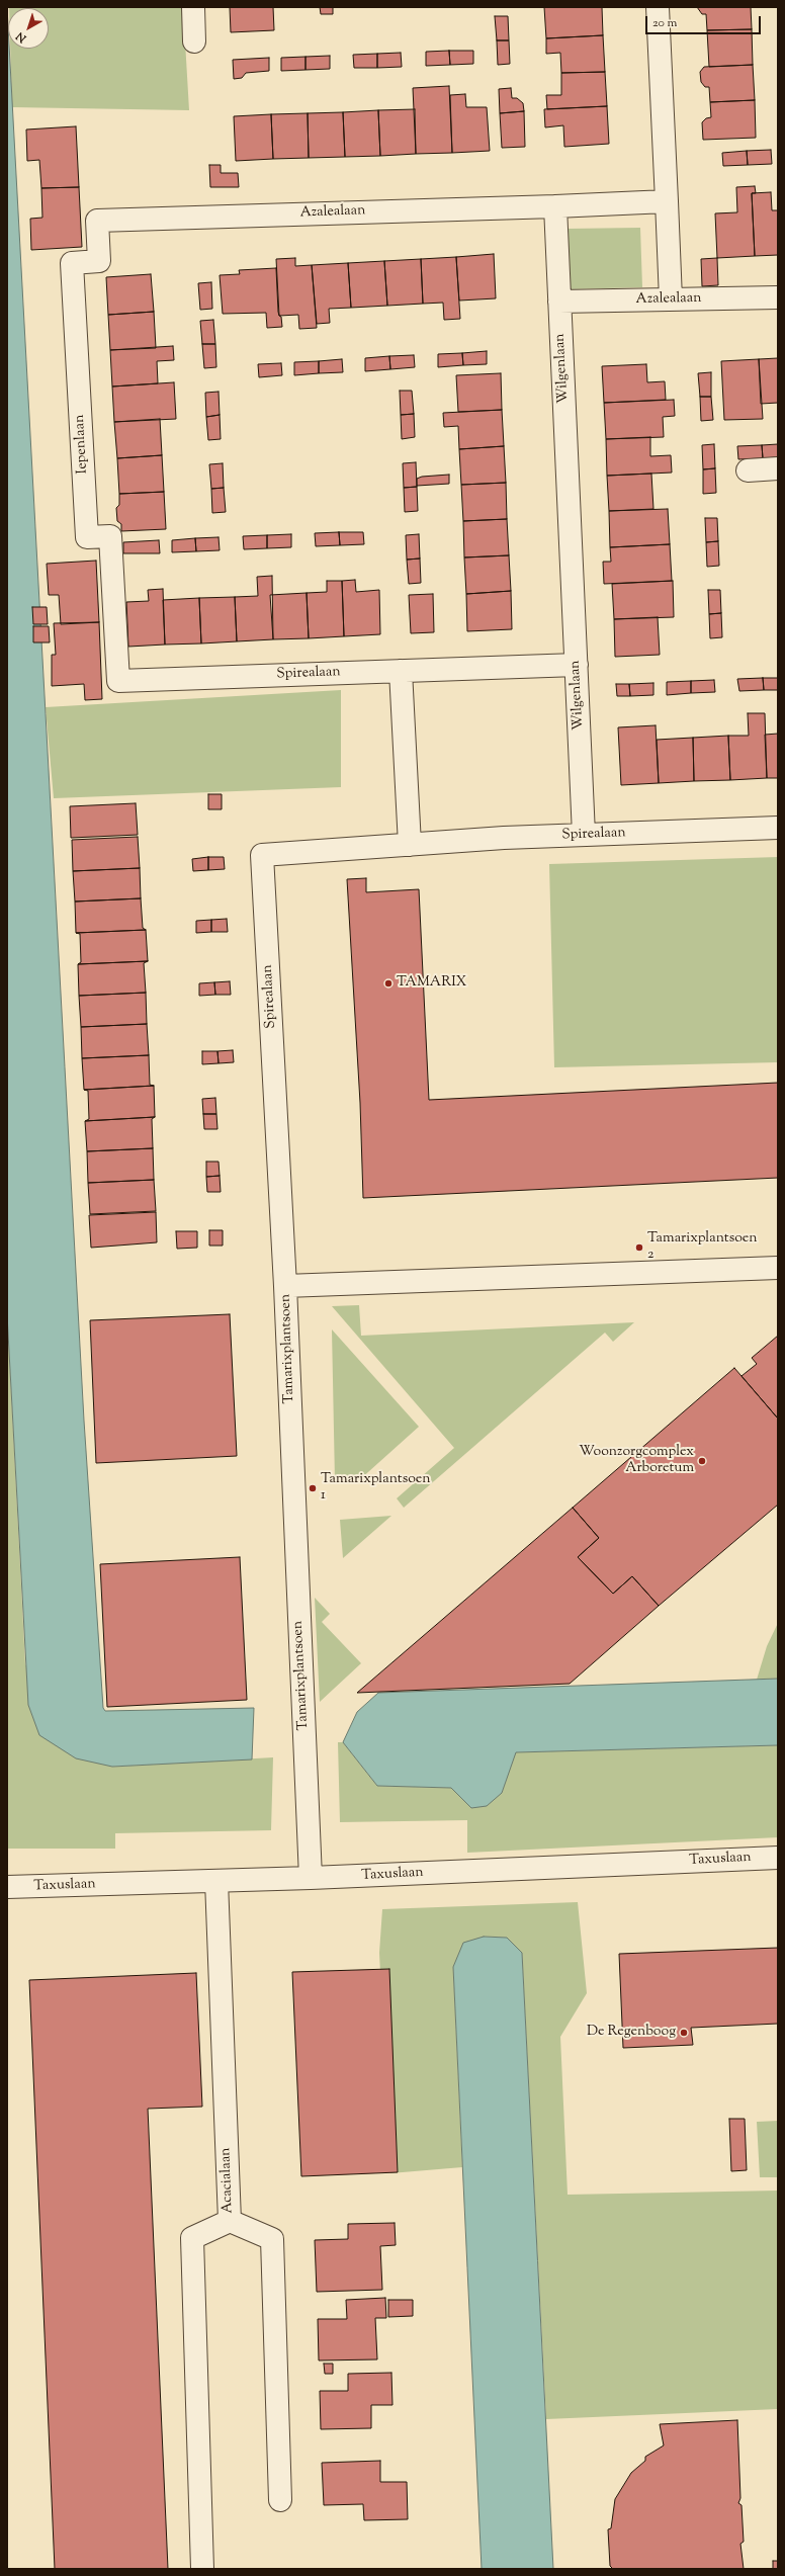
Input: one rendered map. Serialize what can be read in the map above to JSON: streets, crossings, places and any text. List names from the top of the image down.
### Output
{
  "streets": {
    "street": [
      "Azalealaan",
      "Wilgenlaan",
      "Iepenlaan",
      "Spirealaan",
      "Tamarixplantsoen",
      "Taxuslaan",
      "Acacialaan"
    ]
  },
  "crossings": [
    ["Azalealaan", "Wilgenlaan"],
    ["Azalealaan", "Iepenlaan"],
    ["Wilgenlaan", "Spirealaan"],
    ["Iepenlaan", "Spirealaan"],
    ["Spirealaan", "Tamarixplantsoen"],
    ["Tamarixplantsoen", "Taxuslaan"],
    ["Taxuslaan", "Acacialaan"]
  ],
  "places": [
    "TAMARIX",
    "Tamarixplantsoen 2",
    "Woonzorgcomplex Arboretum",
    "Tamarixplantsoen 1",
    "De Regenboog"
  ],
  "scale_bar": "20 m",
  "north": "bottom left"
}
